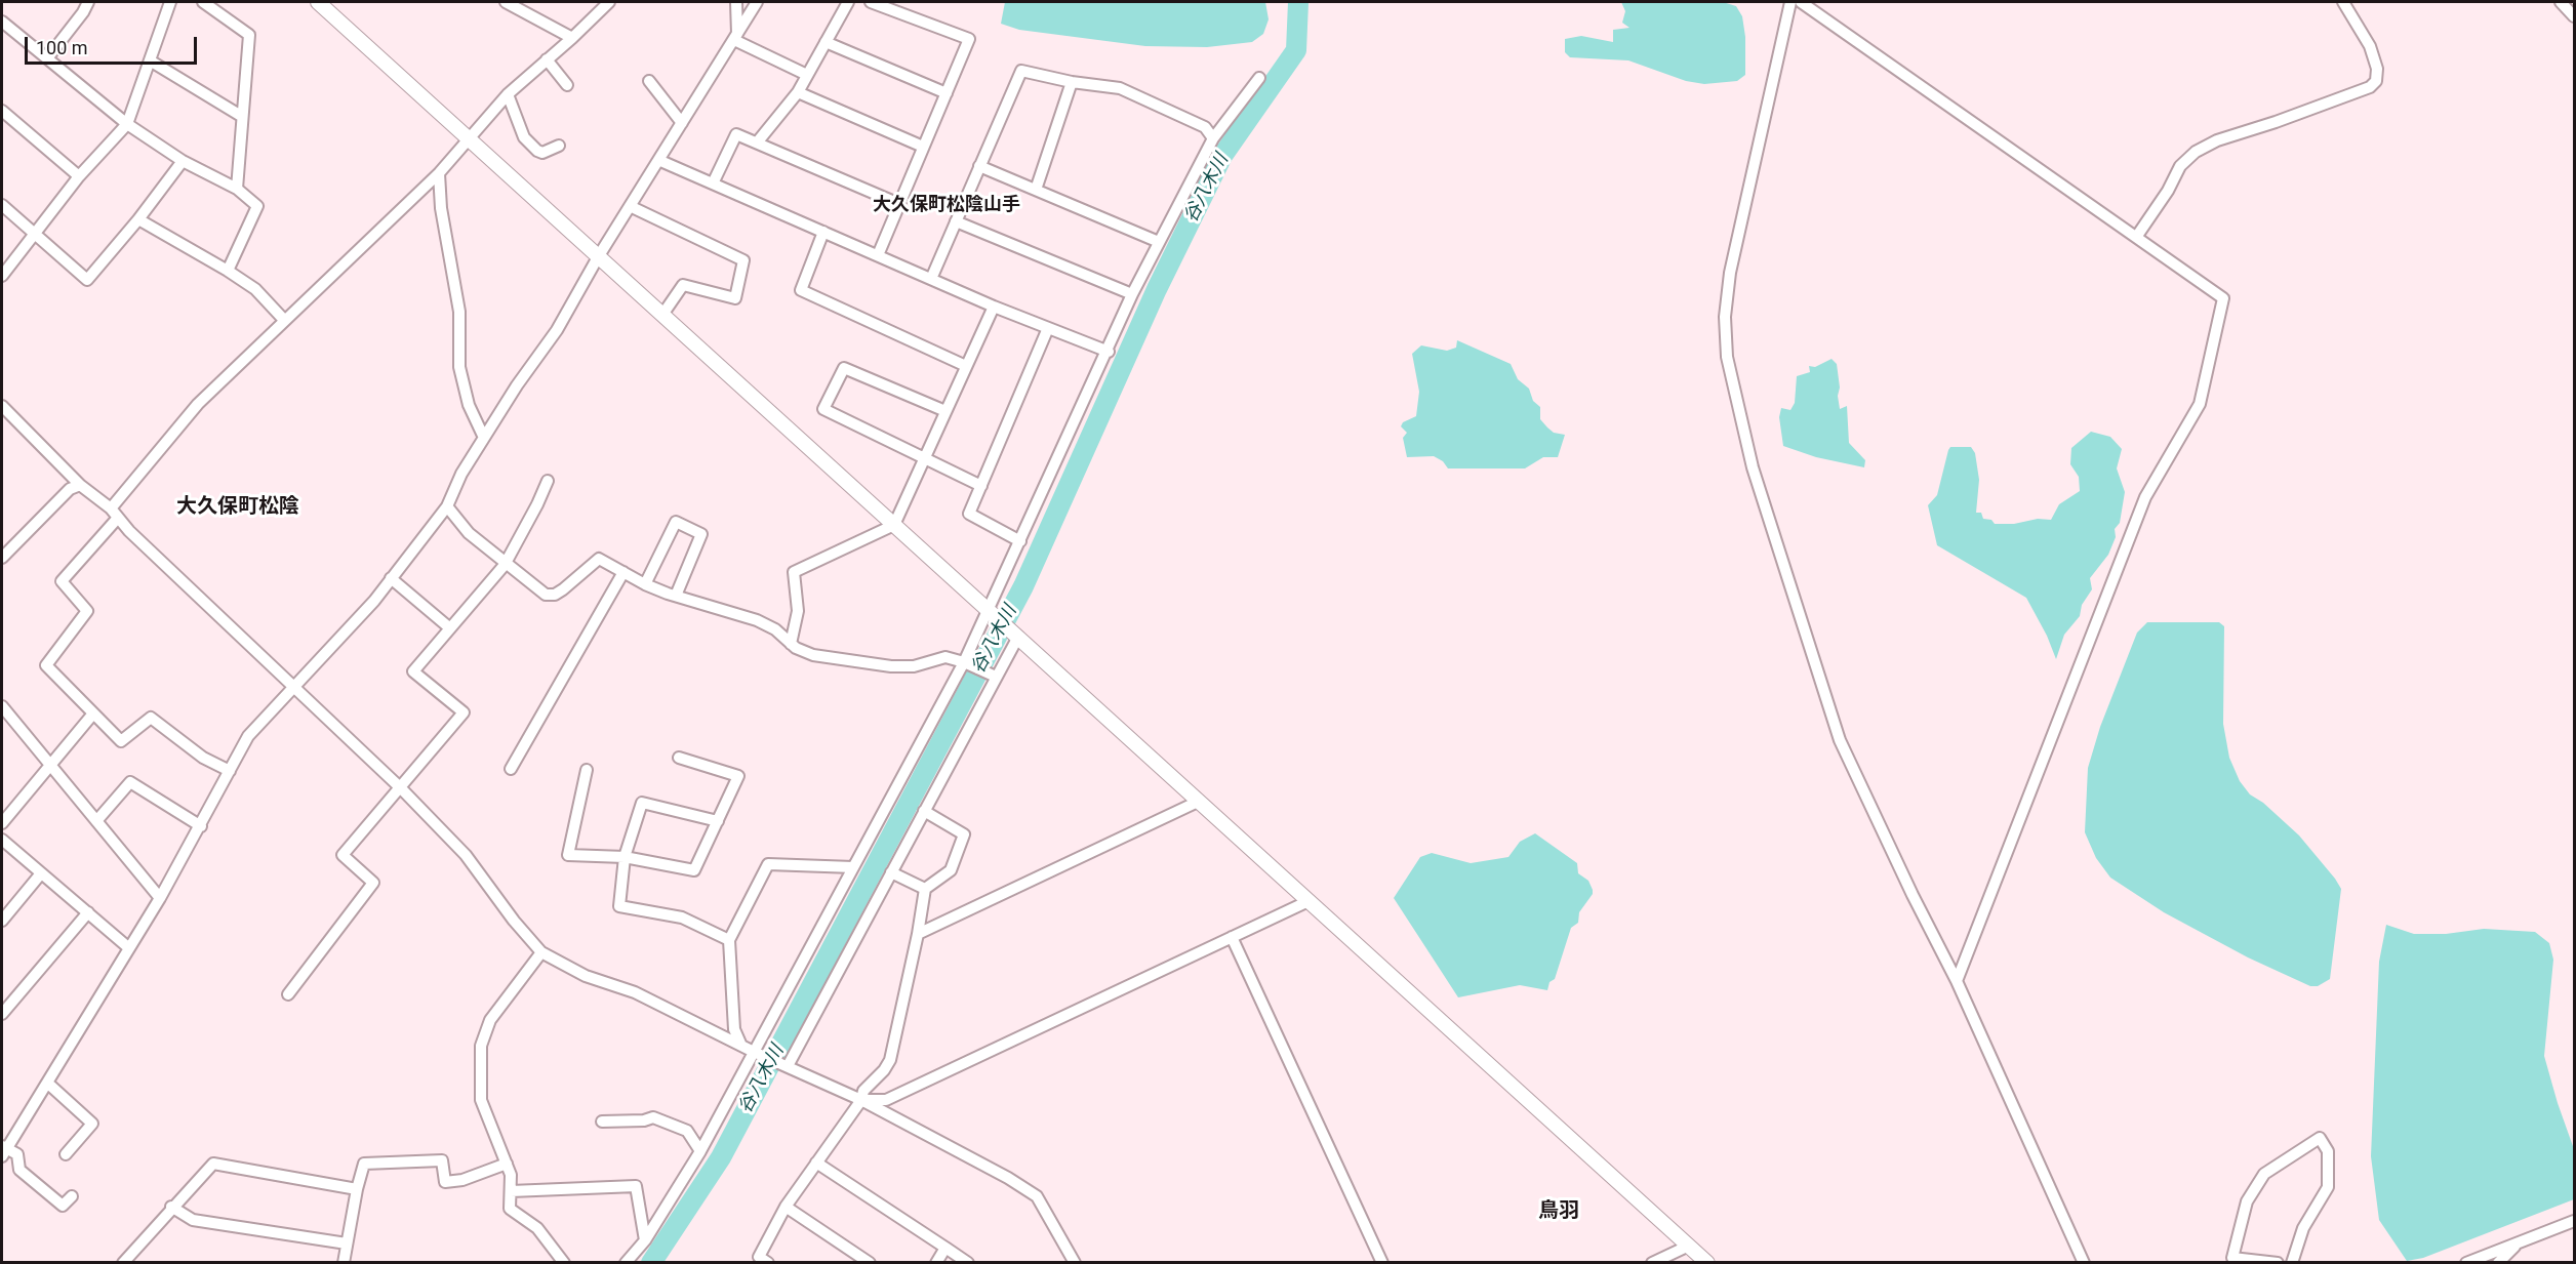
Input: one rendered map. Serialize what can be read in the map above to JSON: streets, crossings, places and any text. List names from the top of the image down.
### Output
{
  "districts": ["大久保町松陰山手", "大久保町松陰", "鳥羽"],
  "water": ["谷八木川"],
  "scale_bar": "100 m"
}
